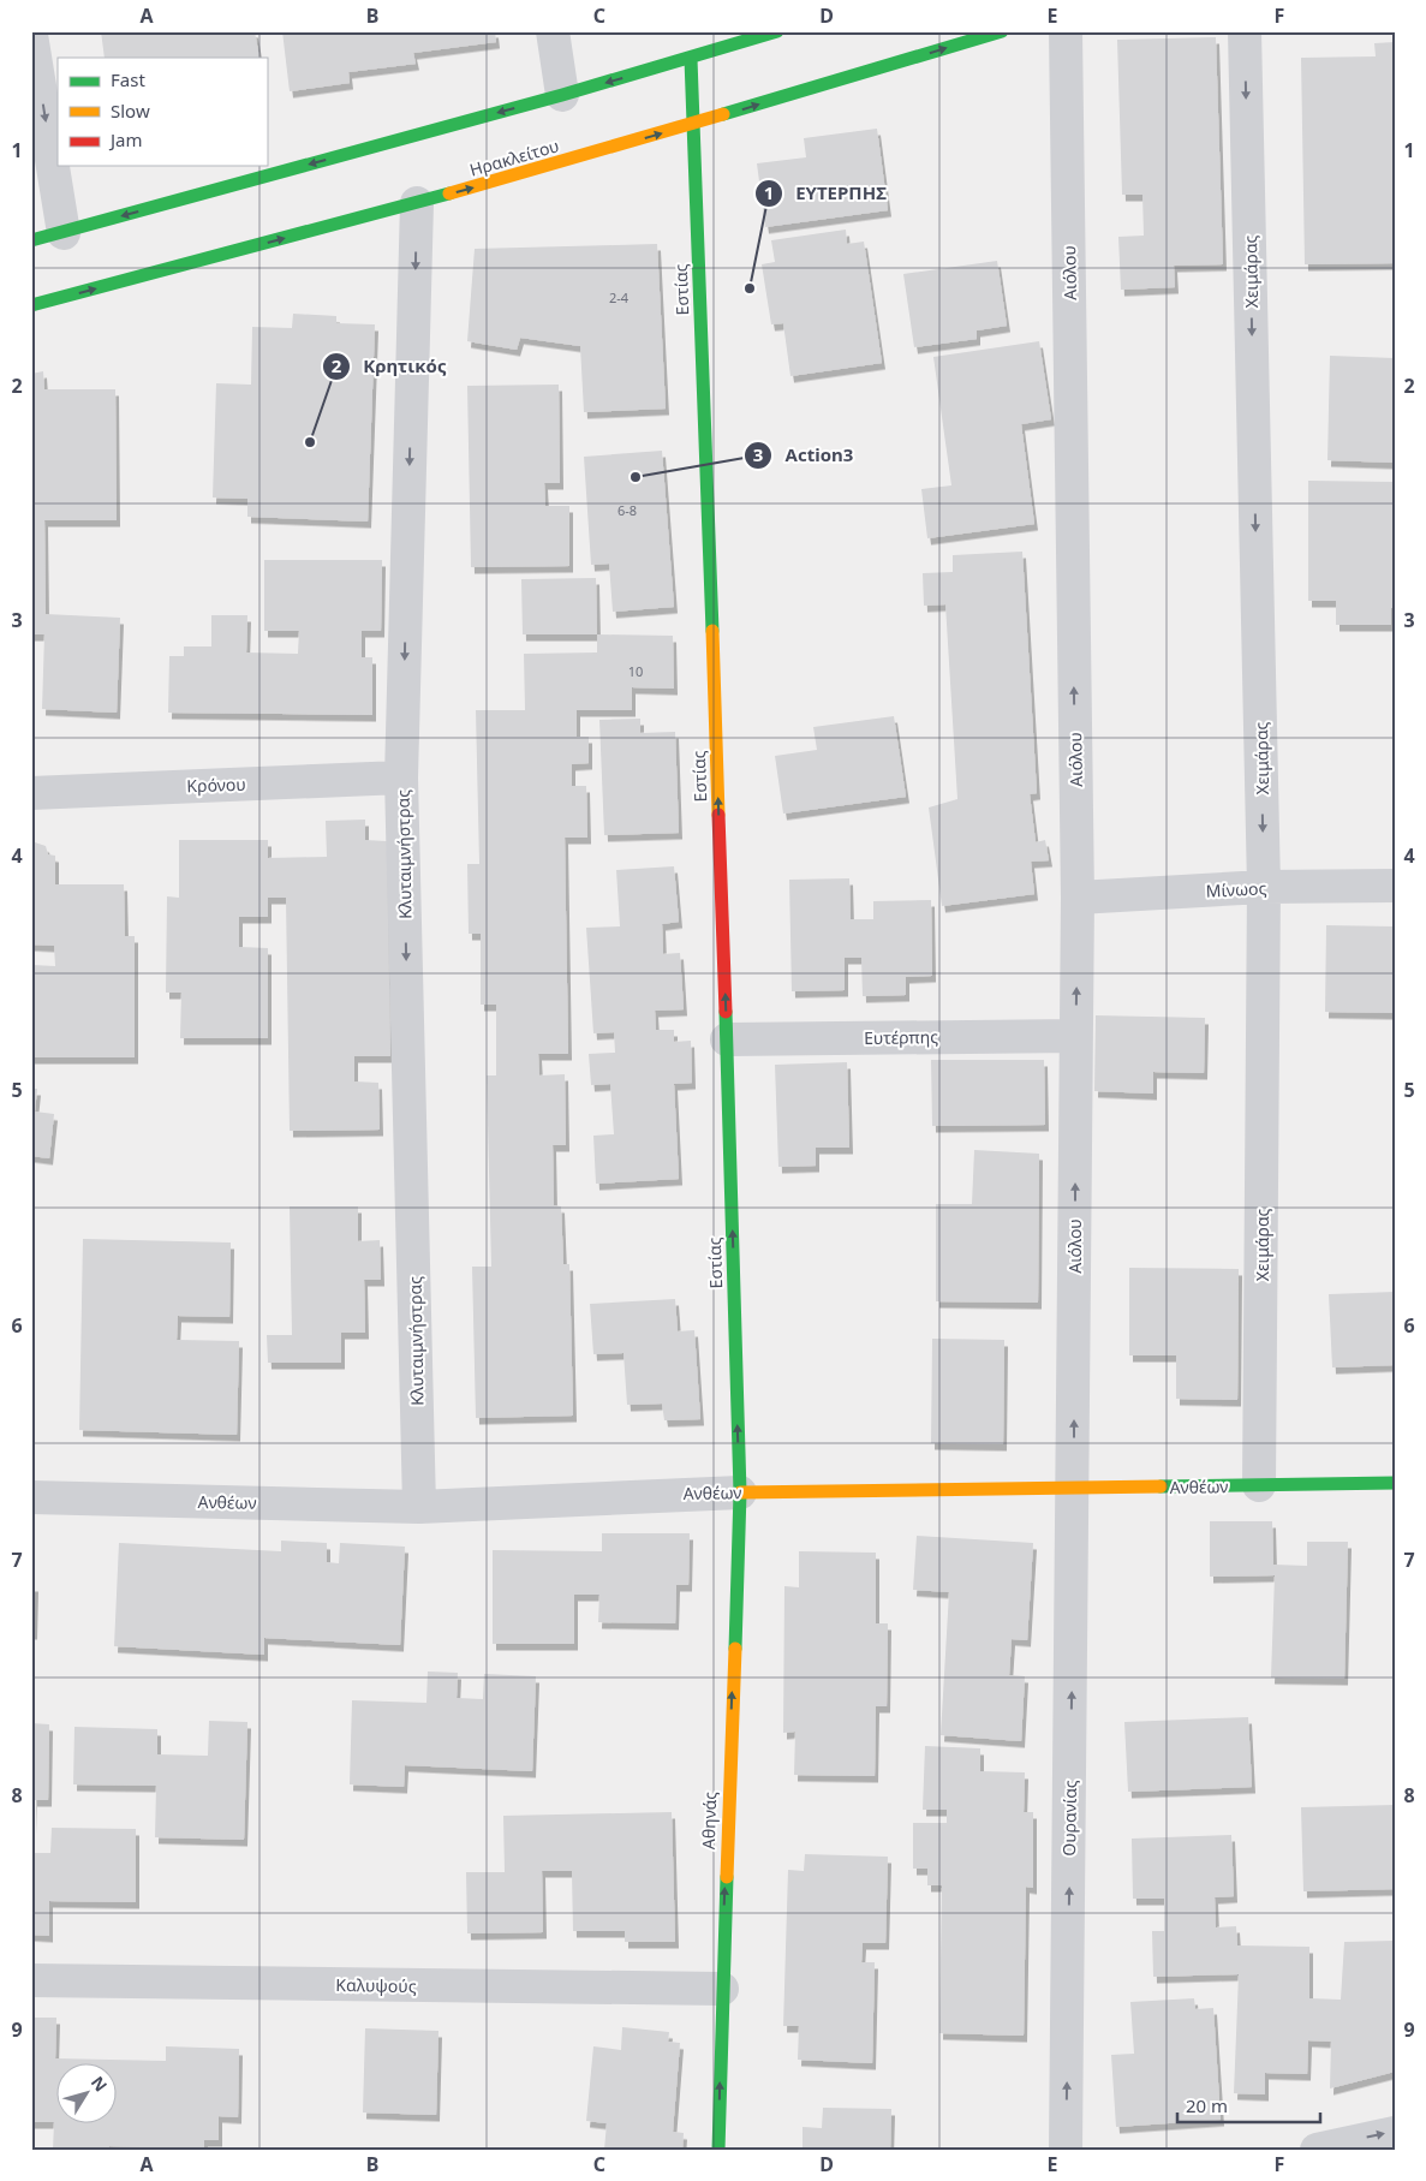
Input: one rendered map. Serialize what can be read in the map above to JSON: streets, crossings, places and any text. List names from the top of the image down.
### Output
{
  "streets": {
    "street": [
      "Ηρακλείτου",
      "Χειμάρας",
      "Αιόλου",
      "Εστίας",
      "Κρόνου",
      "Κλυταιμνήστρας",
      "Μίνωος",
      "Ευτέρπης",
      "Ανθέων",
      "Ουρανίας",
      "Αθηνάς",
      "Καλυψούς"
    ]
  },
  "crossings": [
    ["Ηρακλείτου", "Εστίας"],
    ["Ηρακλείτου", "Κλυταιμνήστρας"],
    ["Χειμάρας", "Μίνωος"],
    ["Χειμάρας", "Ανθέων"],
    ["Αιόλου", "Μίνωος"],
    ["Αιόλου", "Ευτέρπης"],
    ["Αιόλου", "Ανθέων"],
    ["Αιόλου", "Ουρανίας"],
    ["Εστίας", "Ευτέρπης"],
    ["Εστίας", "Ανθέων"],
    ["Εστίας", "Αθηνάς"],
    ["Κρόνου", "Κλυταιμνήστρας"],
    ["Κλυταιμνήστρας", "Ανθέων"],
    ["Ανθέων", "Ουρανίας"],
    ["Ανθέων", "Αθηνάς"],
    ["Αθηνάς", "Καλυψούς"]
  ],
  "one_way": [
    "Χειμάρας",
    "Αιόλου",
    "Εστίας",
    "Κλυταιμνήστρας",
    "Ουρανίας",
    "Αθηνάς"
  ],
  "places": ["ΕΥΤΕΡΠΗΣ", "Κρητικός", "Action3"],
  "house_numbers": ["2-4", "6-8", "10"],
  "legend": ["Fast", "Slow", "Jam"],
  "scale_bar": "20 m",
  "north": "top right",
  "grid": {
    "columns": [
      "A",
      "B",
      "C",
      "D",
      "E",
      "F"
    ],
    "rows": [
      "1",
      "2",
      "3",
      "4",
      "5",
      "6",
      "7",
      "8",
      "9"
    ]
  }
}
